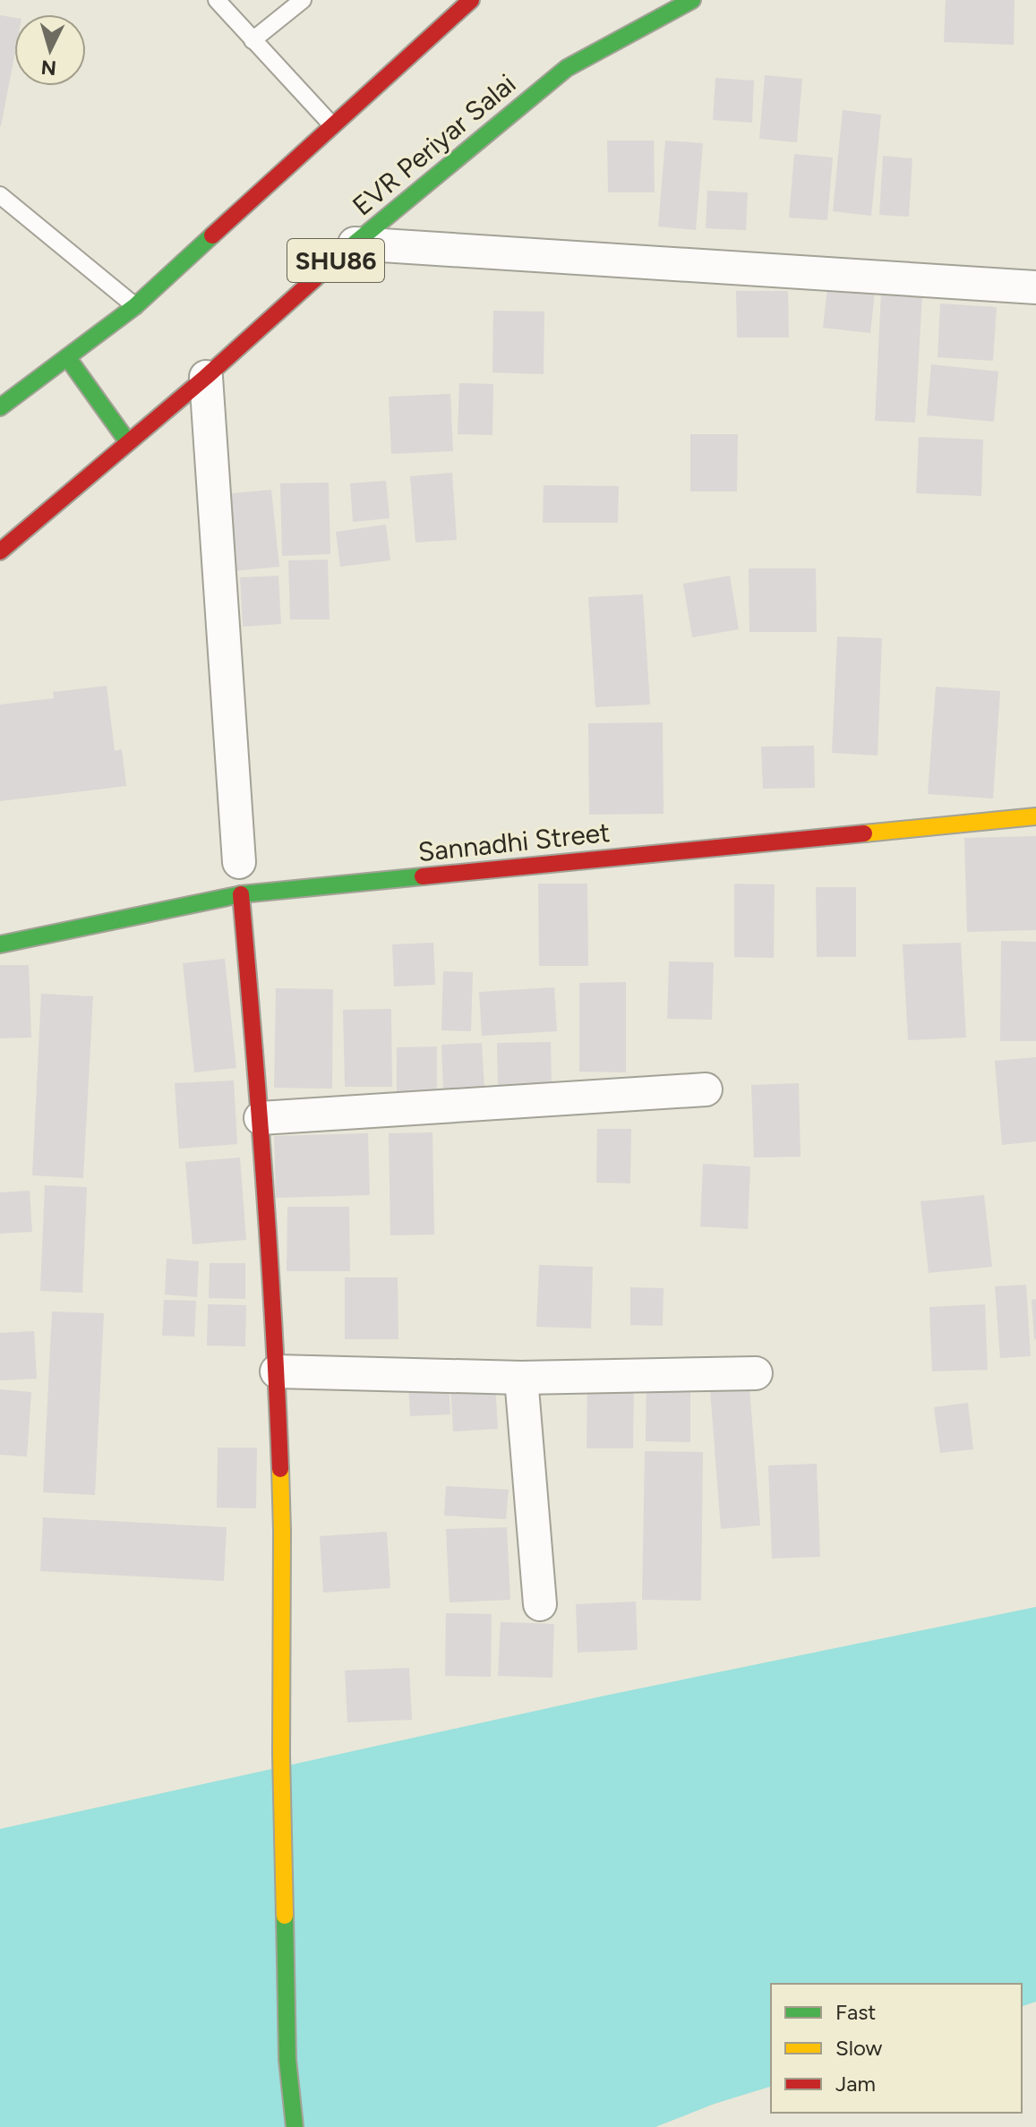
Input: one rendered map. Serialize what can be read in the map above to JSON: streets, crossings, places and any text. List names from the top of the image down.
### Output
{
  "streets": {
    "street": ["EVR Periyar Salai", "SHU86", "Sannadhi Street"]
  },
  "legend": ["Fast", "Slow", "Jam"],
  "north": "bottom"
}
